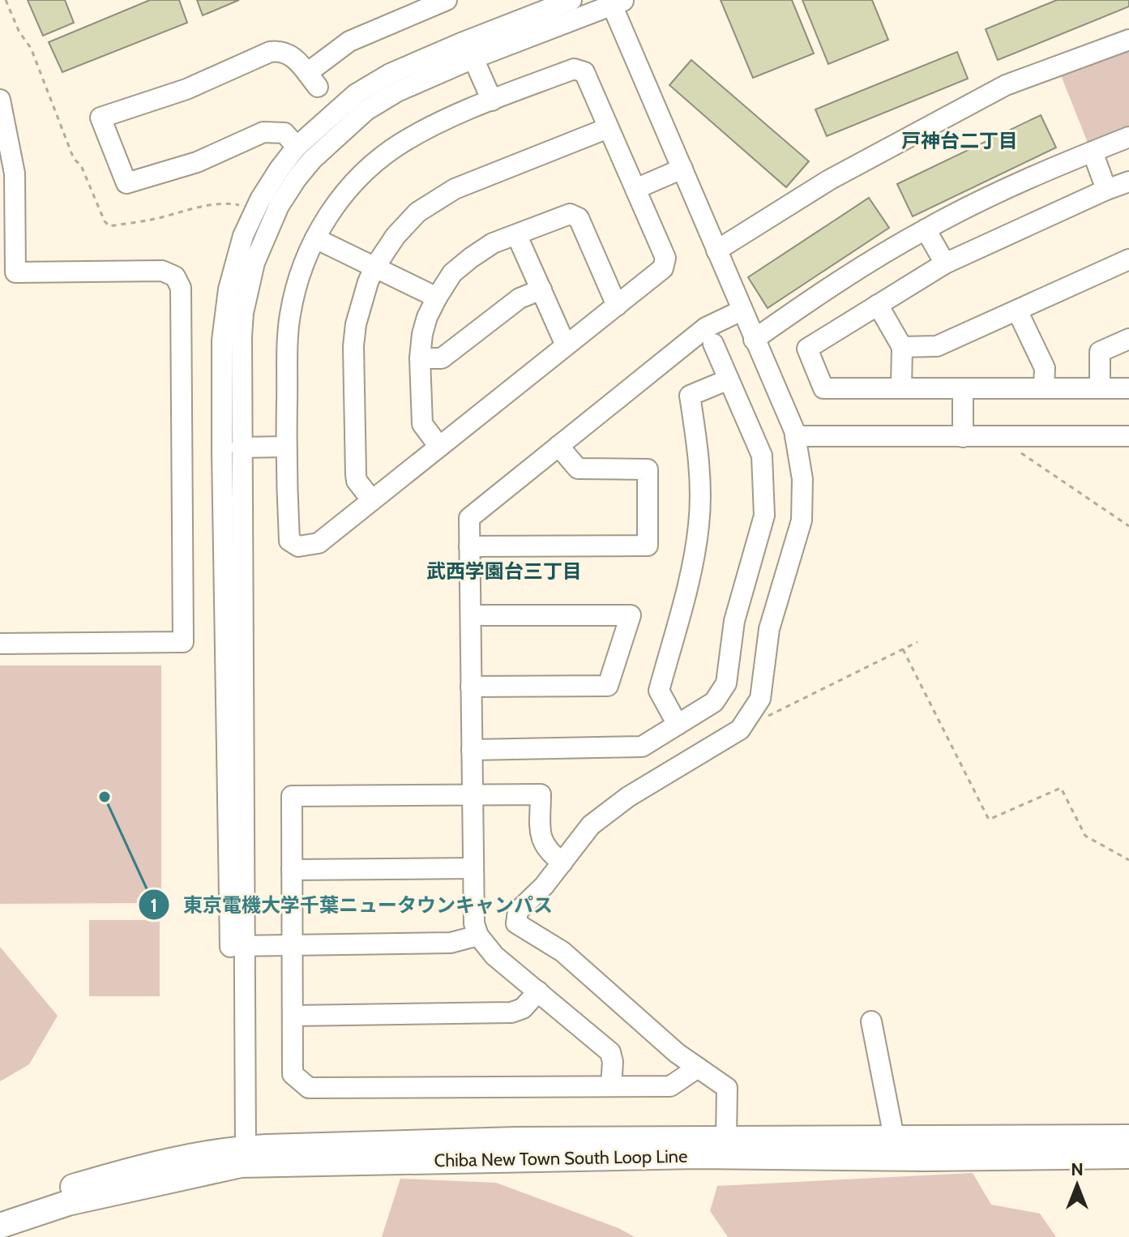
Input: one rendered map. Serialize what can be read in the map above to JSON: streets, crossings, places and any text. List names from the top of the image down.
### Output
{
  "streets": {
    "main road": ["Chiba New Town South Loop Line"]
  },
  "districts": ["戸神台二丁目", "武西学園台三丁目"],
  "places": ["東京電機大学千葉ニュータウンキャンパス"],
  "north": "top"
}
